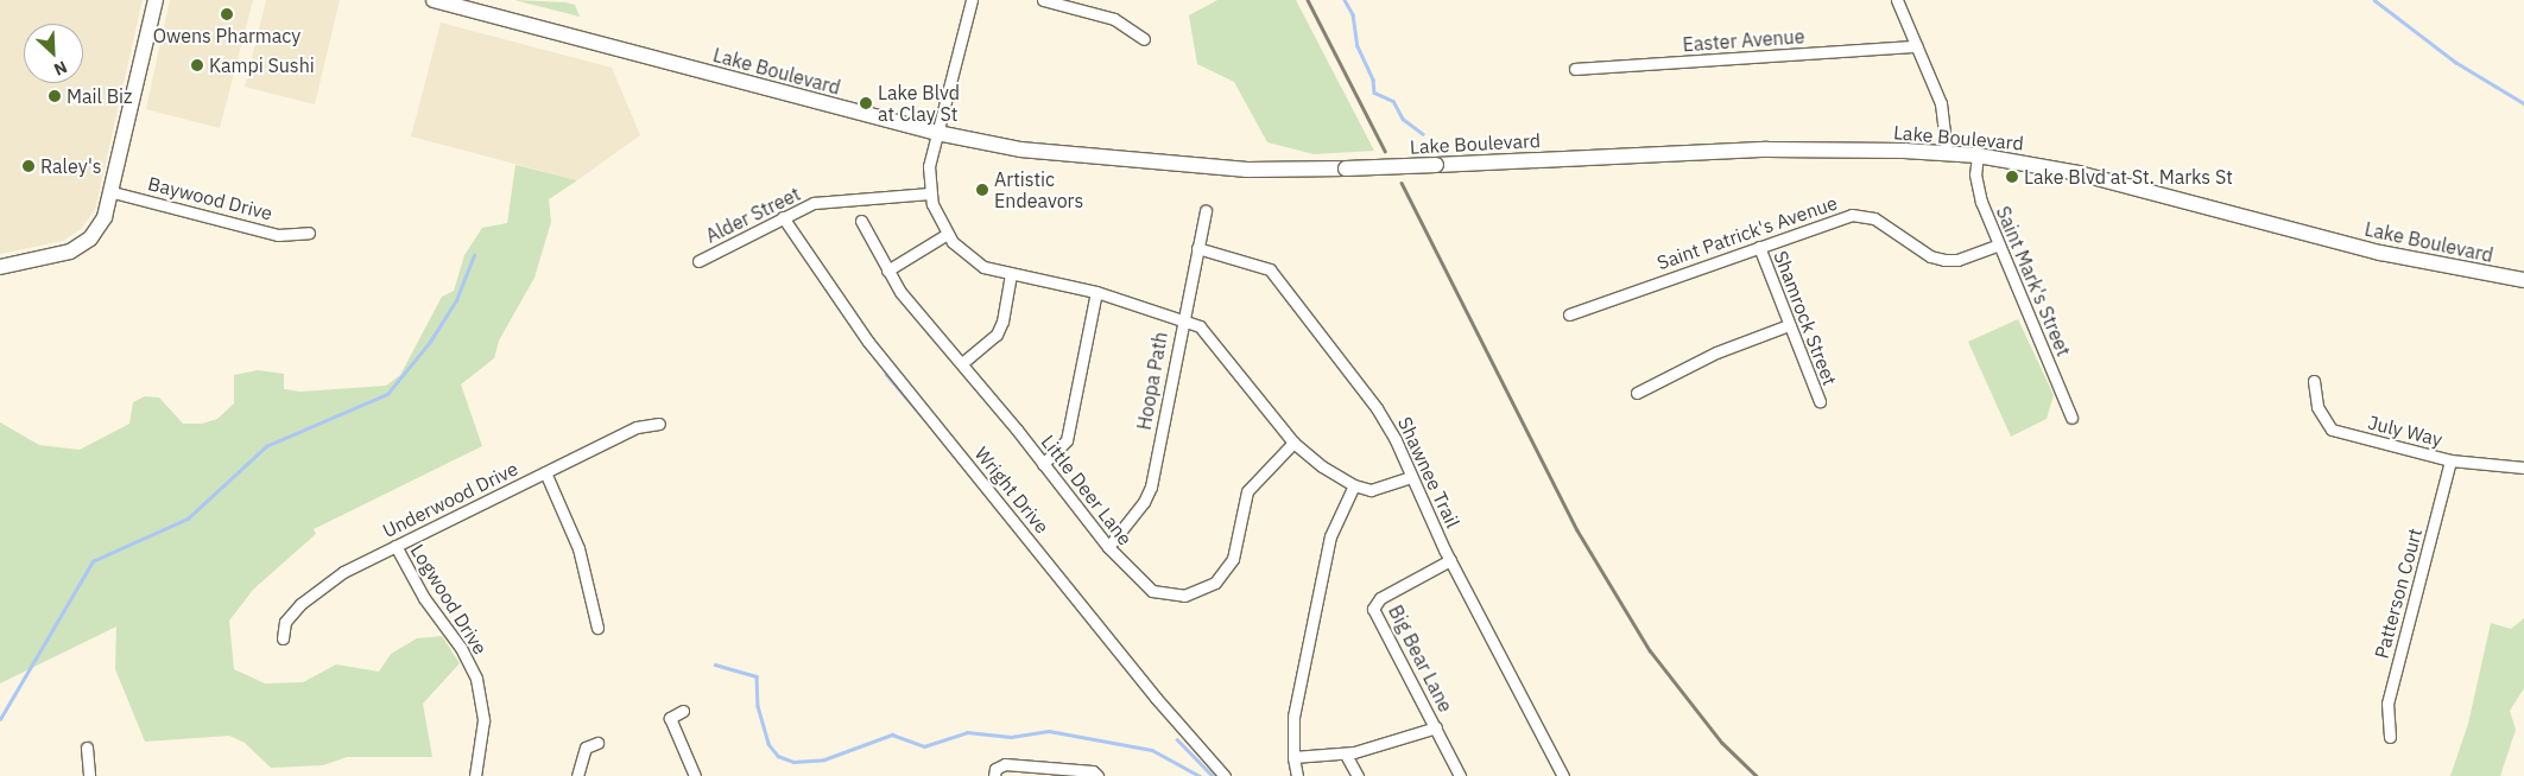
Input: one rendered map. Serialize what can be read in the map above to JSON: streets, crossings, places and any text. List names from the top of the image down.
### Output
{
  "streets": {
    "main road": ["Lake Boulevard"],
    "street": [
      "Easter Avenue",
      "Baywood Drive",
      "Alder Street",
      "Saint Patrick's Avenue",
      "Saint Mark's Street",
      "Shamrock Street",
      "Hoopa Path",
      "July Way",
      "Shawnee Trail",
      "Wright Drive",
      "Little Deer Lane",
      "Underwood Drive",
      "Patterson Court",
      "Logwood Drive",
      "Big Bear Lane"
    ]
  },
  "crossings": [
    ["Lake Boulevard", "Saint Mark's Street"],
    ["Alder Street", "Wright Drive"],
    ["Saint Patrick's Avenue", "Saint Mark's Street"],
    ["Saint Patrick's Avenue", "Shamrock Street"],
    ["Hoopa Path", "Shawnee Trail"],
    ["Hoopa Path", "Little Deer Lane"],
    ["July Way", "Patterson Court"],
    ["Shawnee Trail", "Big Bear Lane"],
    ["Underwood Drive", "Logwood Drive"]
  ],
  "places": [
    "Owens Pharmacy",
    "Kampi Sushi",
    "Mail Biz",
    "Lake Blvd at Clay St",
    "Raley's",
    "Lake Blvd at St. Marks St",
    "Artistic Endeavors"
  ],
  "north": "bottom right"
}
